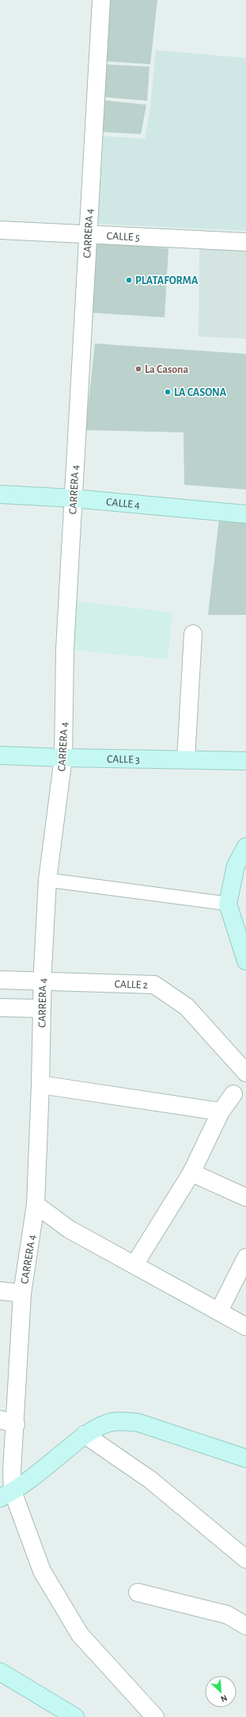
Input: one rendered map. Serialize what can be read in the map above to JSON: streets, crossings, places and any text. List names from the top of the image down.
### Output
{
  "streets": {
    "main road": ["CALLE 4", "CALLE 3"],
    "street": ["CARRERA 4", "CALLE 5", "CALLE 2"]
  },
  "crossings": [
    ["CARRERA 4", "CALLE 5"],
    ["CARRERA 4", "CALLE 4"],
    ["CARRERA 4", "CALLE 3"],
    ["CARRERA 4", "CALLE 2"]
  ],
  "places": ["PLATAFORMA", "La Casona", "LA CASONA"],
  "north": "bottom right"
}
